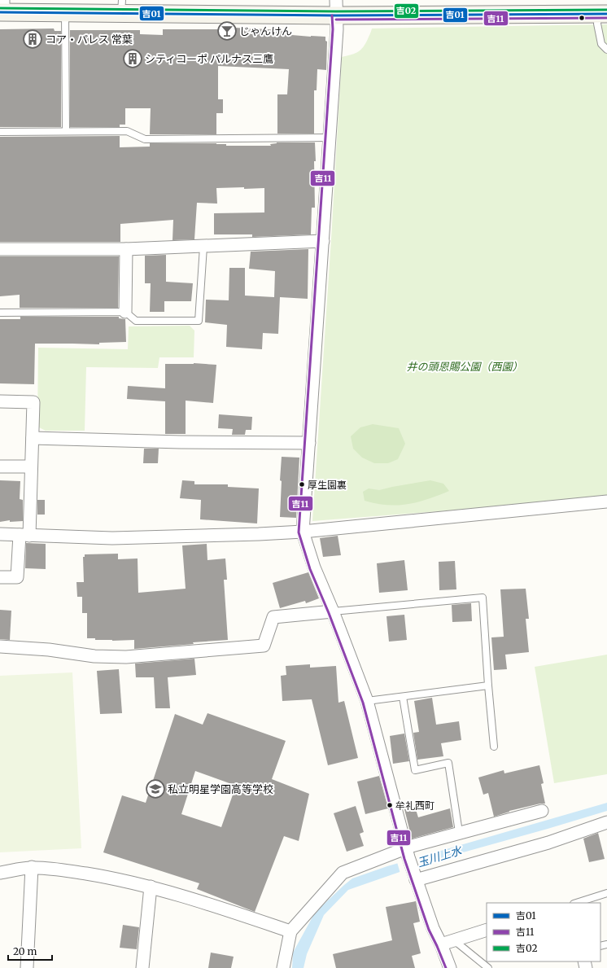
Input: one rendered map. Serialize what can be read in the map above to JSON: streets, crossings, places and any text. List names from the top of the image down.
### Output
{
  "water": ["玉川上水"],
  "parks": ["井の頭恩賜公園（西園）"],
  "places": {
    "bar": ["じゃんけん"],
    "building": ["コア・パレス 常葉", "シティコーポ パルナス三鷹"],
    "other": ["厚生園裏", "牟礼西町"],
    "school or university": ["私立明星学園高等学校"]
  },
  "lines": ["transit line 吉02", "transit line 吉01", "transit line 吉11"],
  "legend": ["吉01", "吉11", "吉02"],
  "scale_bar": "20 m"
}
